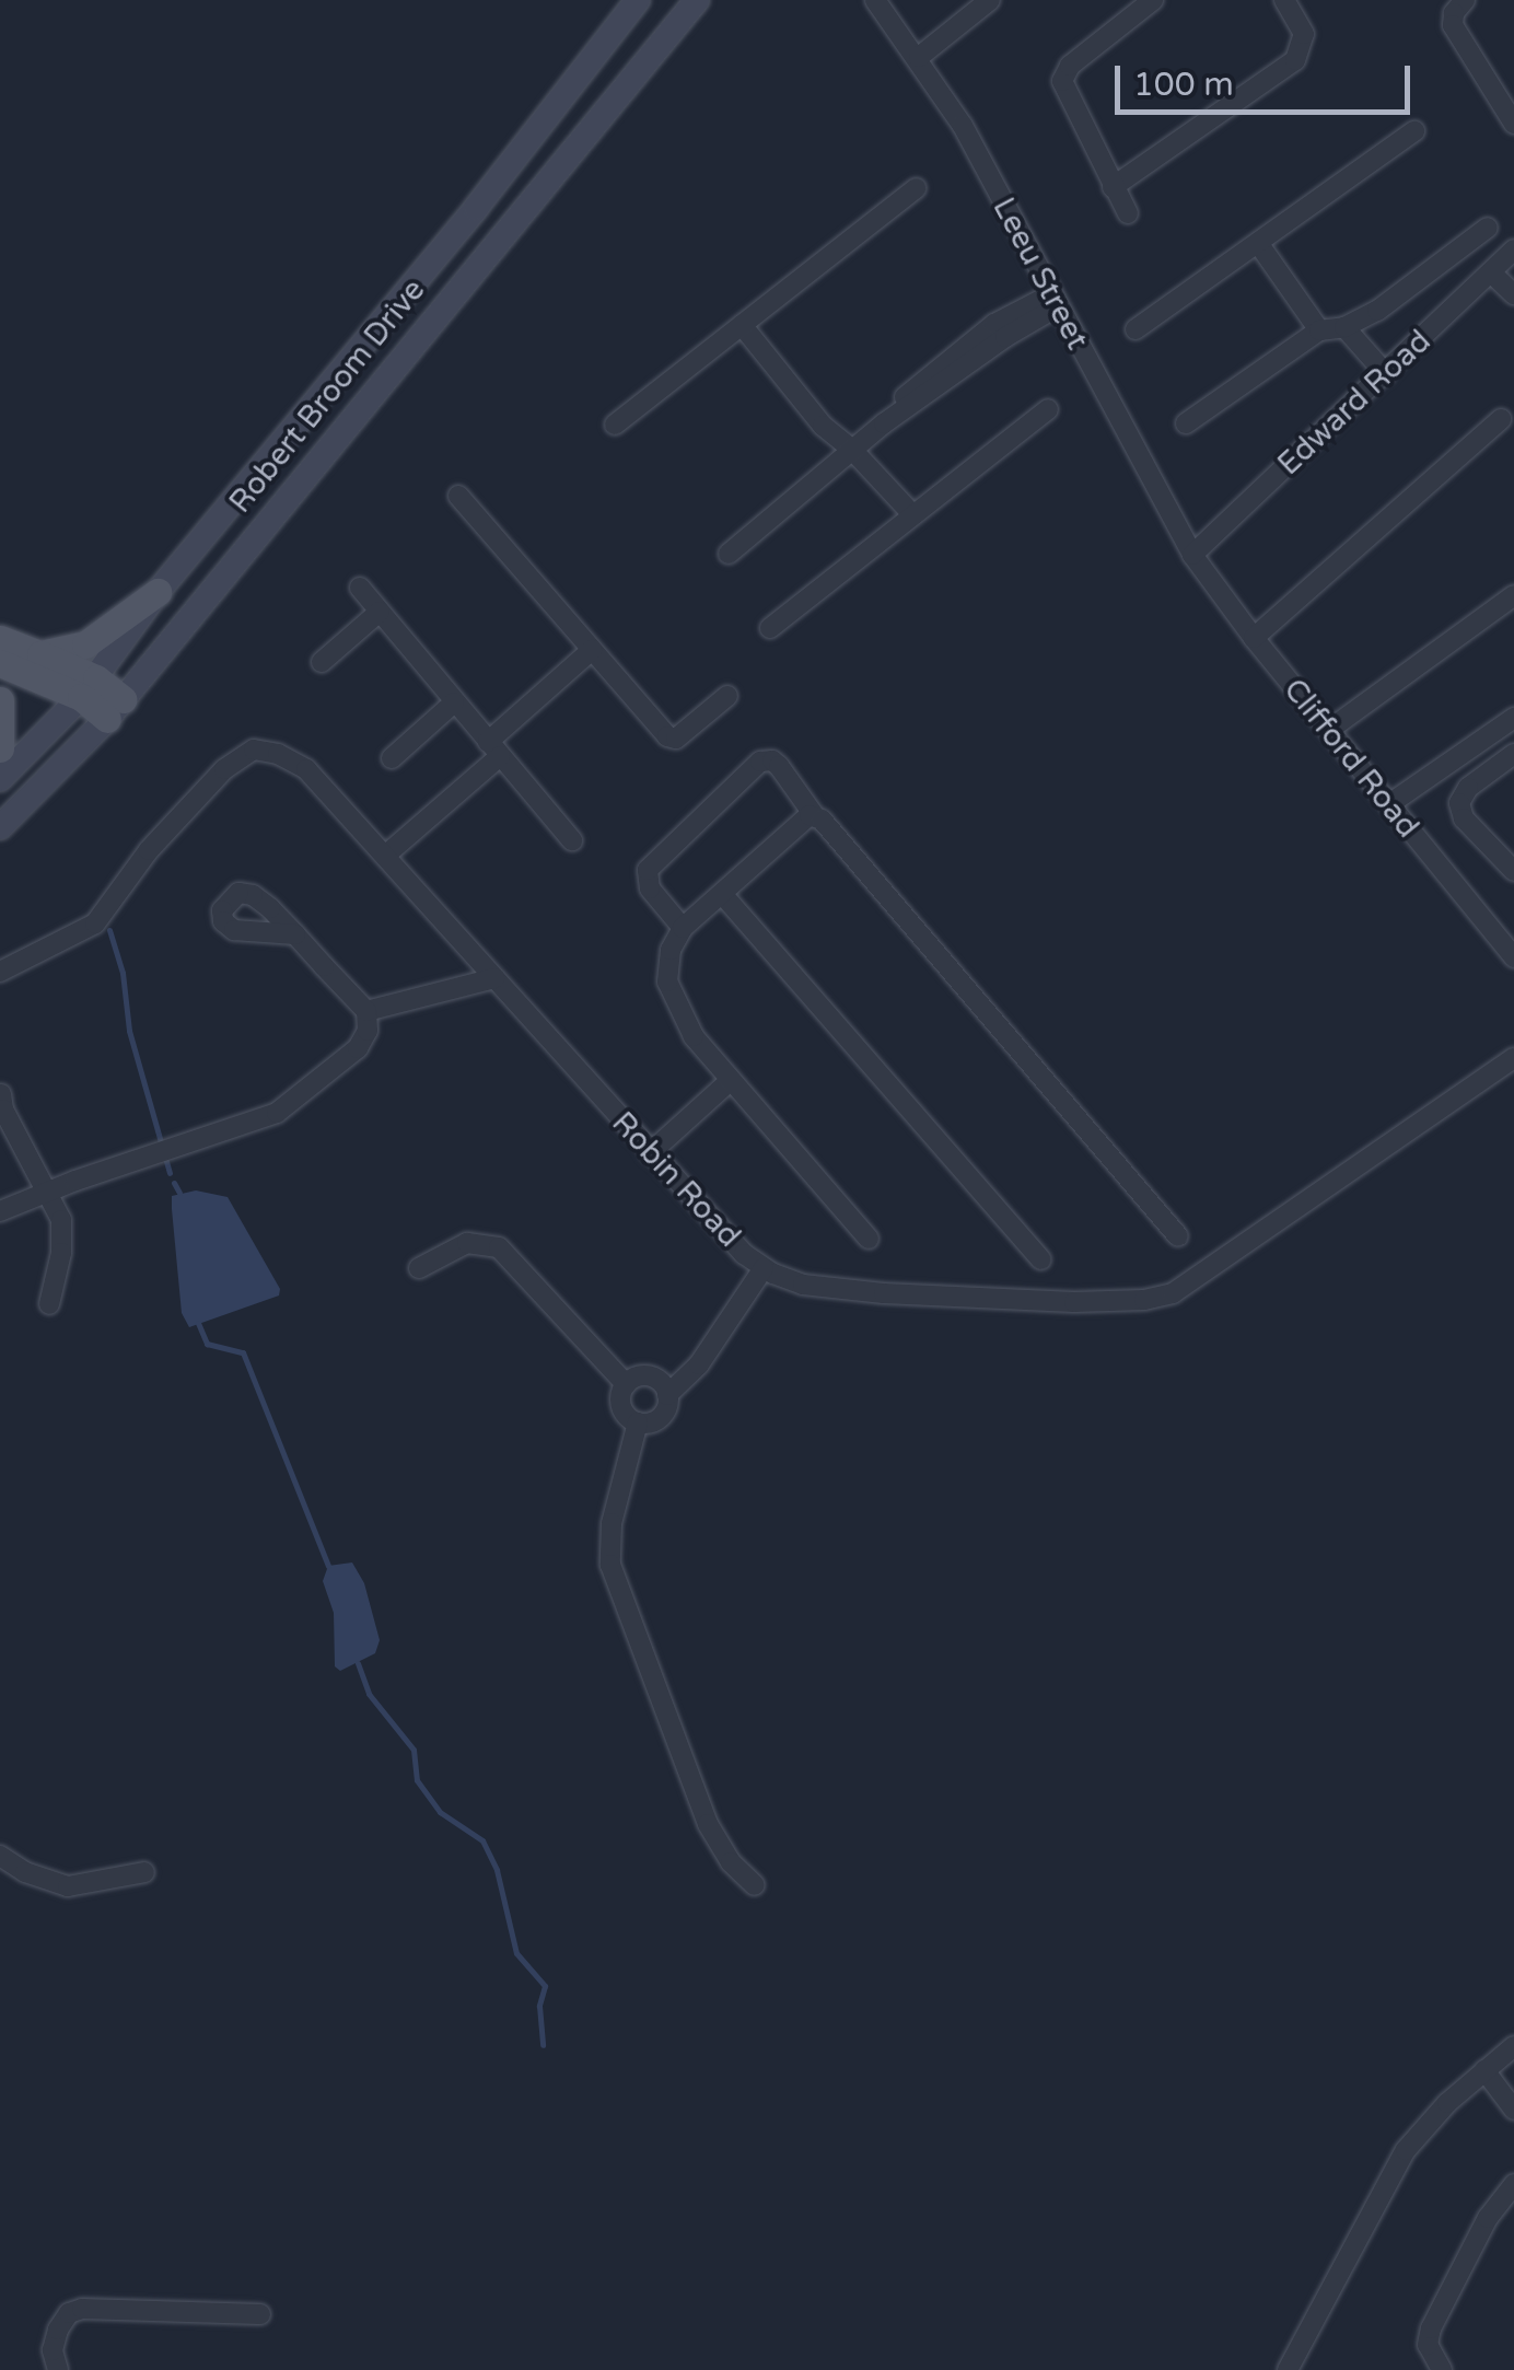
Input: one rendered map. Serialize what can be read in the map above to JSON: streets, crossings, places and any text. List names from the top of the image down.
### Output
{
  "streets": {
    "street": [
      "Leeu Street",
      "Robert Broom Drive",
      "Edward Road",
      "Clifford Road",
      "Robin Road"
    ]
  },
  "crossings": [
    ["Leeu Street", "Edward Road"],
    ["Leeu Street", "Clifford Road"],
    ["Edward Road", "Clifford Road"]
  ],
  "scale_bar": "100 m"
}
